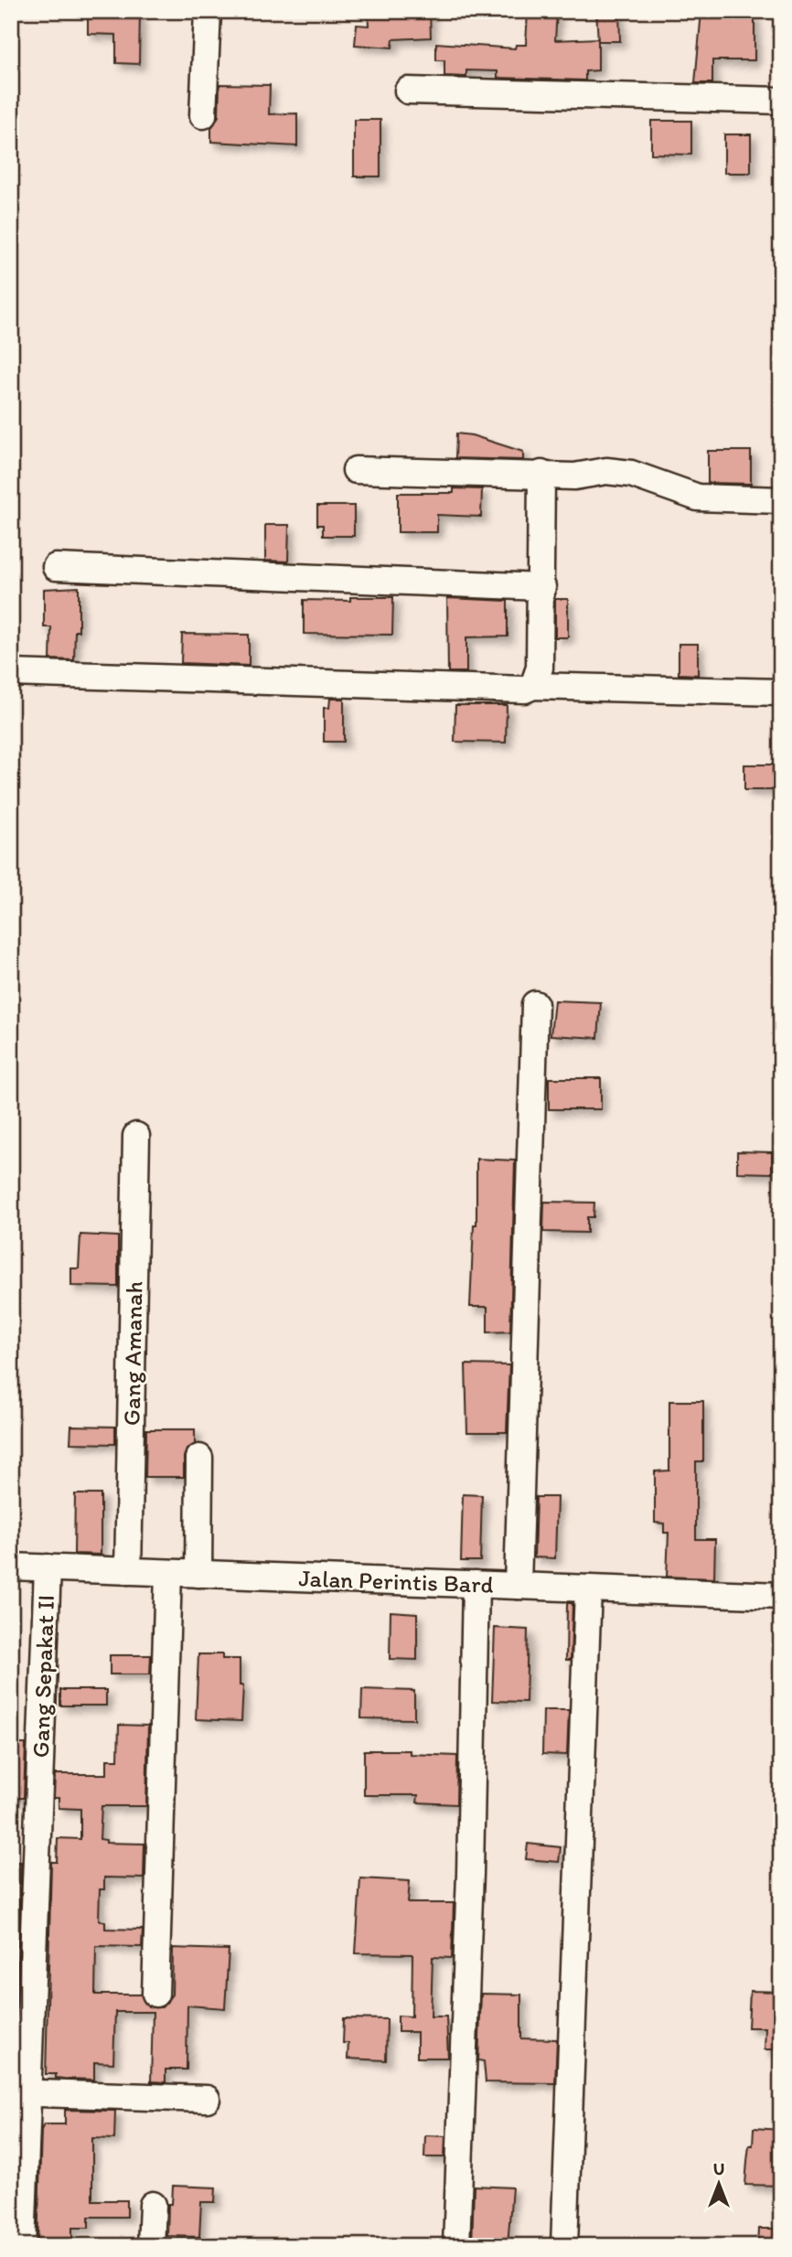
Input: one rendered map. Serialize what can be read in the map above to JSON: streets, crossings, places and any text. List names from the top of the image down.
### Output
{
  "streets": {
    "street": ["Gang Amanah", "Jalan Perintis Bard", "Gang Sepakat II"]
  },
  "crossings": [
    ["Gang Amanah", "Jalan Perintis Bard"],
    ["Jalan Perintis Bard", "Gang Sepakat II"]
  ],
  "north": "top"
}
